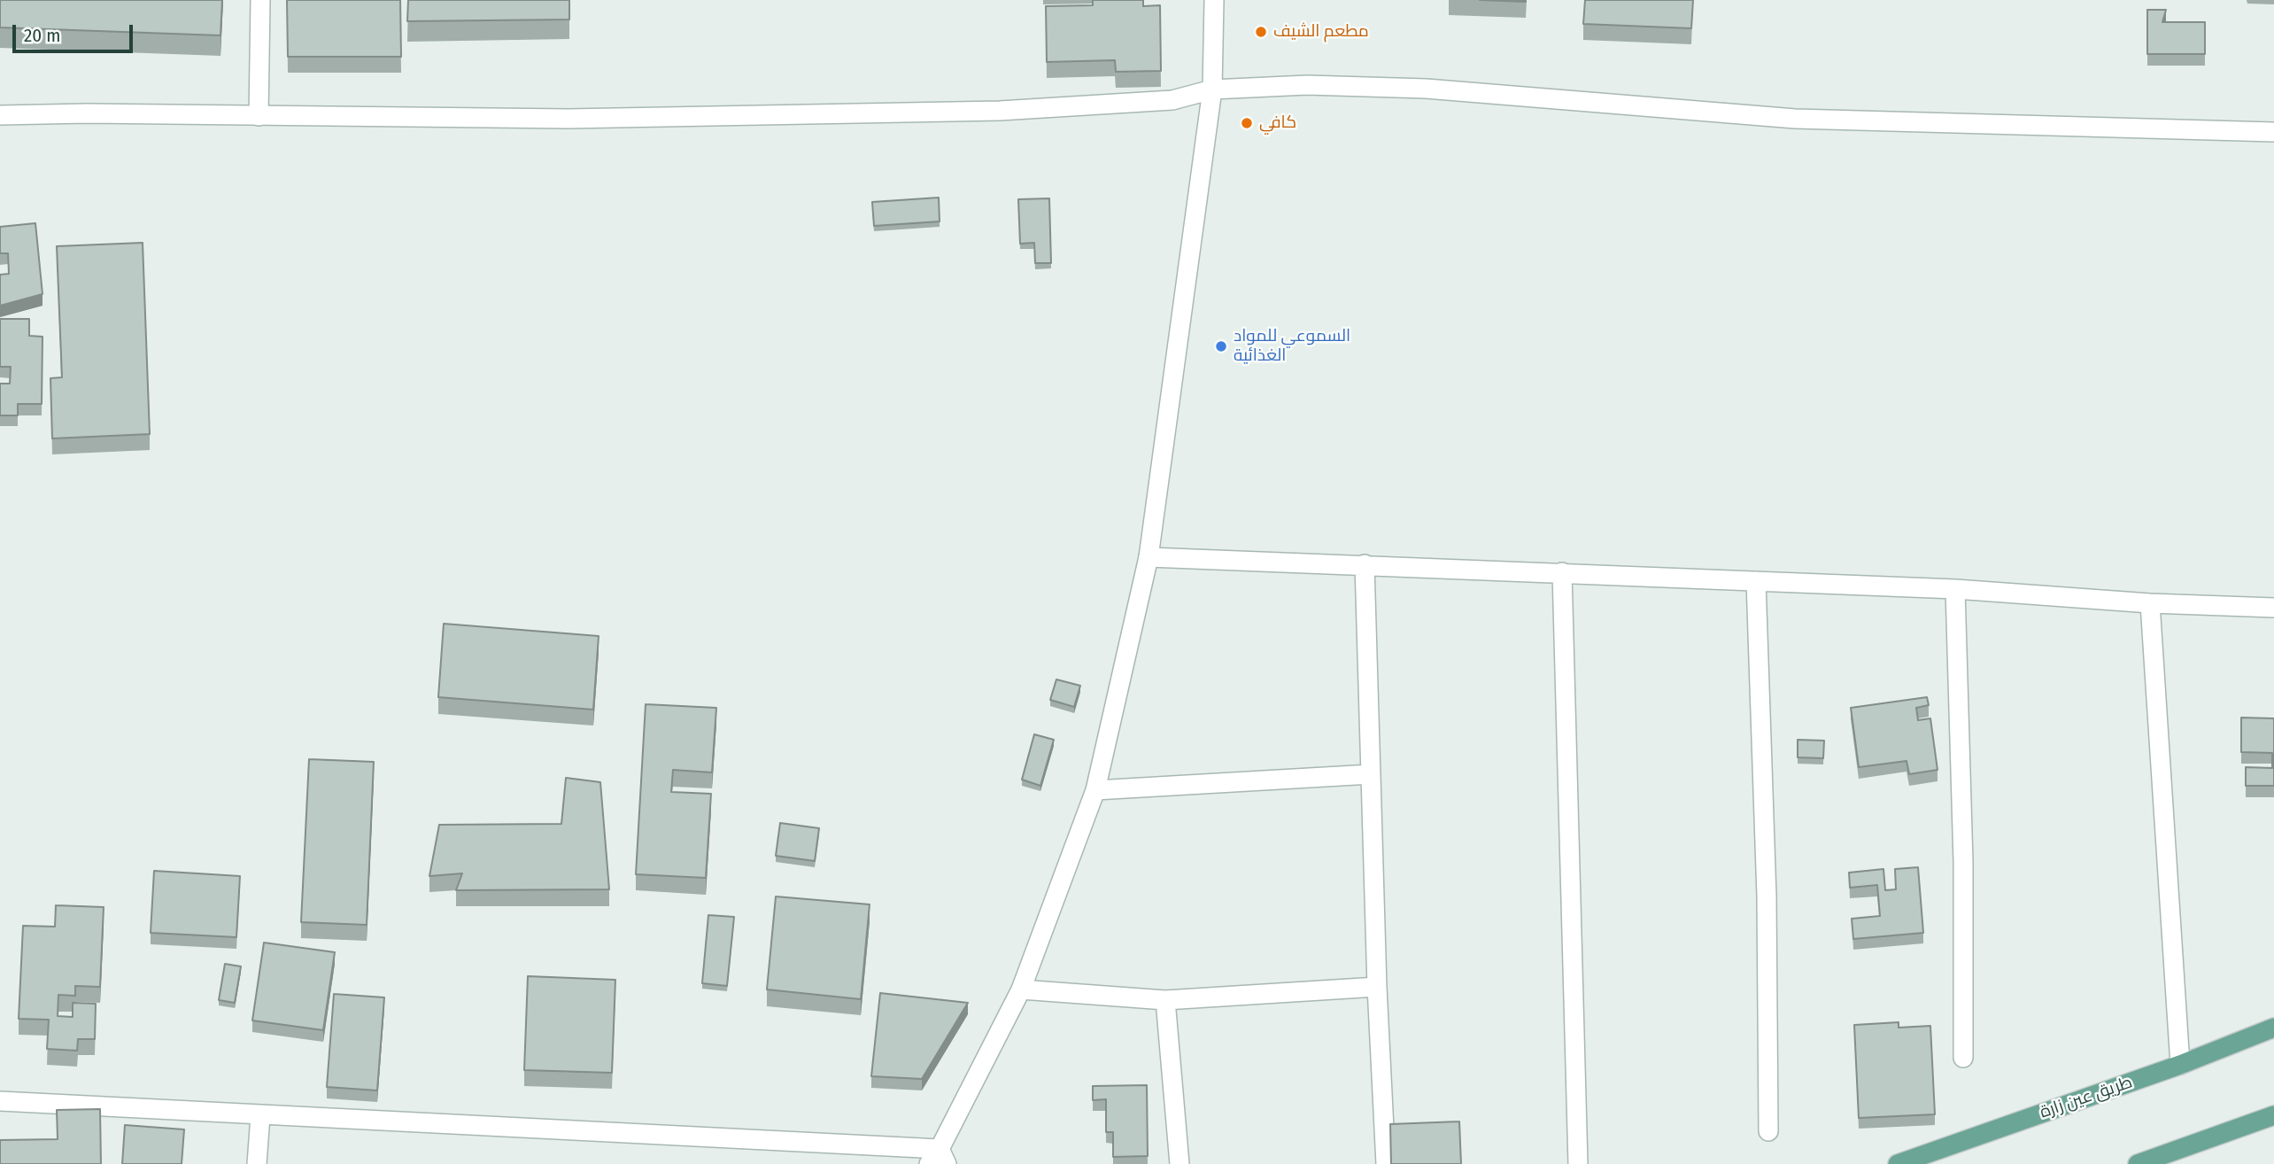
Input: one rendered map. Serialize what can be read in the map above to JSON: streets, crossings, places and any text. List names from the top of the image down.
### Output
{
  "streets": {
    "main road": ["طريق عين زارة"]
  },
  "places": ["مطعم الشيف", "كافي", "السموعي للمواد الغذائية"],
  "scale_bar": "20 m"
}
